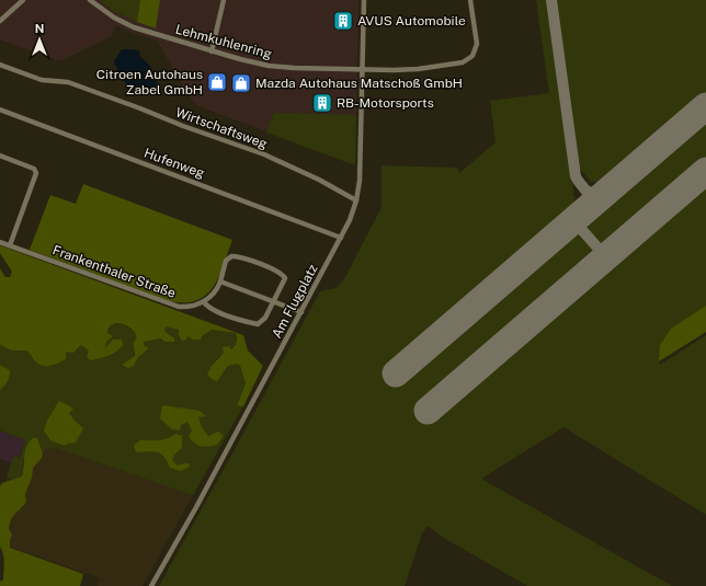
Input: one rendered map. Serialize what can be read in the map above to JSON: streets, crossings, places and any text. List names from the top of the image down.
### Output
{
  "streets": {
    "street": [
      "Lehmkuhlenring",
      "Wirtschaftsweg",
      "Hufenweg",
      "Frankenthaler Straße",
      "Am Flugplatz"
    ]
  },
  "crossings": [
    ["Lehmkuhlenring", "Am Flugplatz"],
    ["Wirtschaftsweg", "Am Flugplatz"],
    ["Hufenweg", "Am Flugplatz"]
  ],
  "places": {
    "building": ["AVUS Automobile", "RB-Motorsports"],
    "shop": ["Citroen Autohaus Zabel GmbH", "Mazda Autohaus Matschoß GmbH"]
  },
  "north": "top"
}
